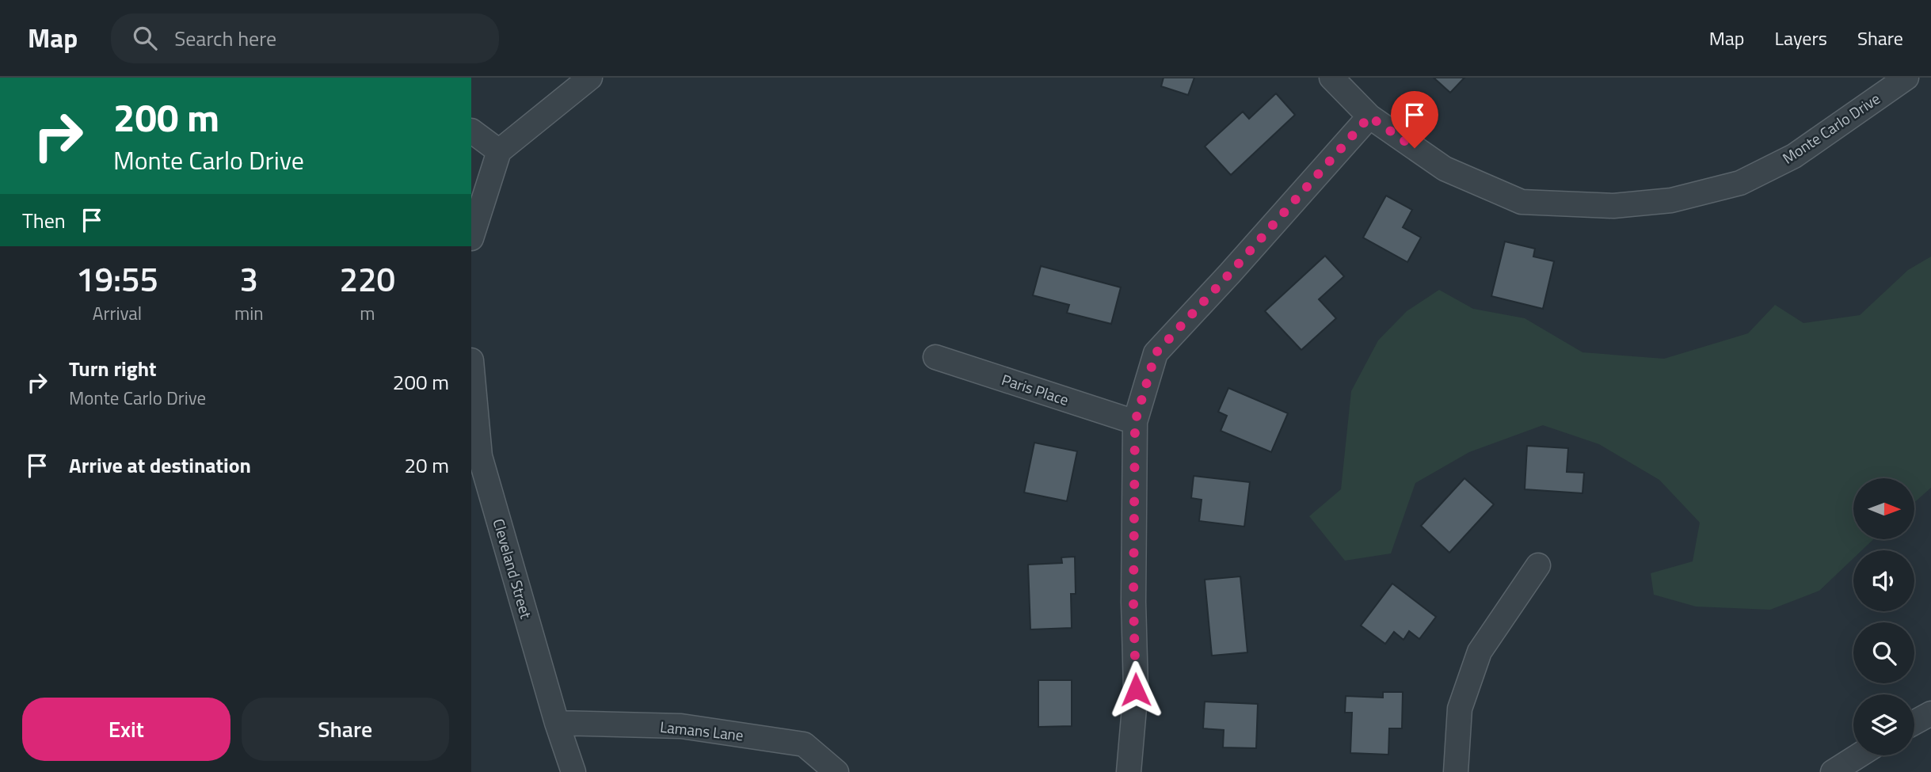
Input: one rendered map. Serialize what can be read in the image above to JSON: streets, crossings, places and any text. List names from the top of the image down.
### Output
{
  "streets": {
    "street": [
      "Monte Carlo Drive",
      "Paris Place",
      "Cleveland Street",
      "Lamans Lane"
    ]
  },
  "crossings": [
    ["Cleveland Street", "Lamans Lane"]
  ],
  "north": "right",
  "page": {
    "header": "Map",
    "search": "Search here",
    "nav": ["Map", "Layers", "Share"],
    "turn": ["200 m", "Monte Carlo Drive"],
    "then": "Then",
    "eta": [
      "19:55",
      "Arrival",
      "3",
      "min",
      "220",
      "m"
    ],
    "list": [
      {
        "name": "Turn right",
        "note": "Monte Carlo Drive",
        "value": "200 m"
      },
      {
        "name": "Arrive at destination",
        "value": "20 m"
      }
    ],
    "buttons": ["Exit", "Share"]
  }
}
